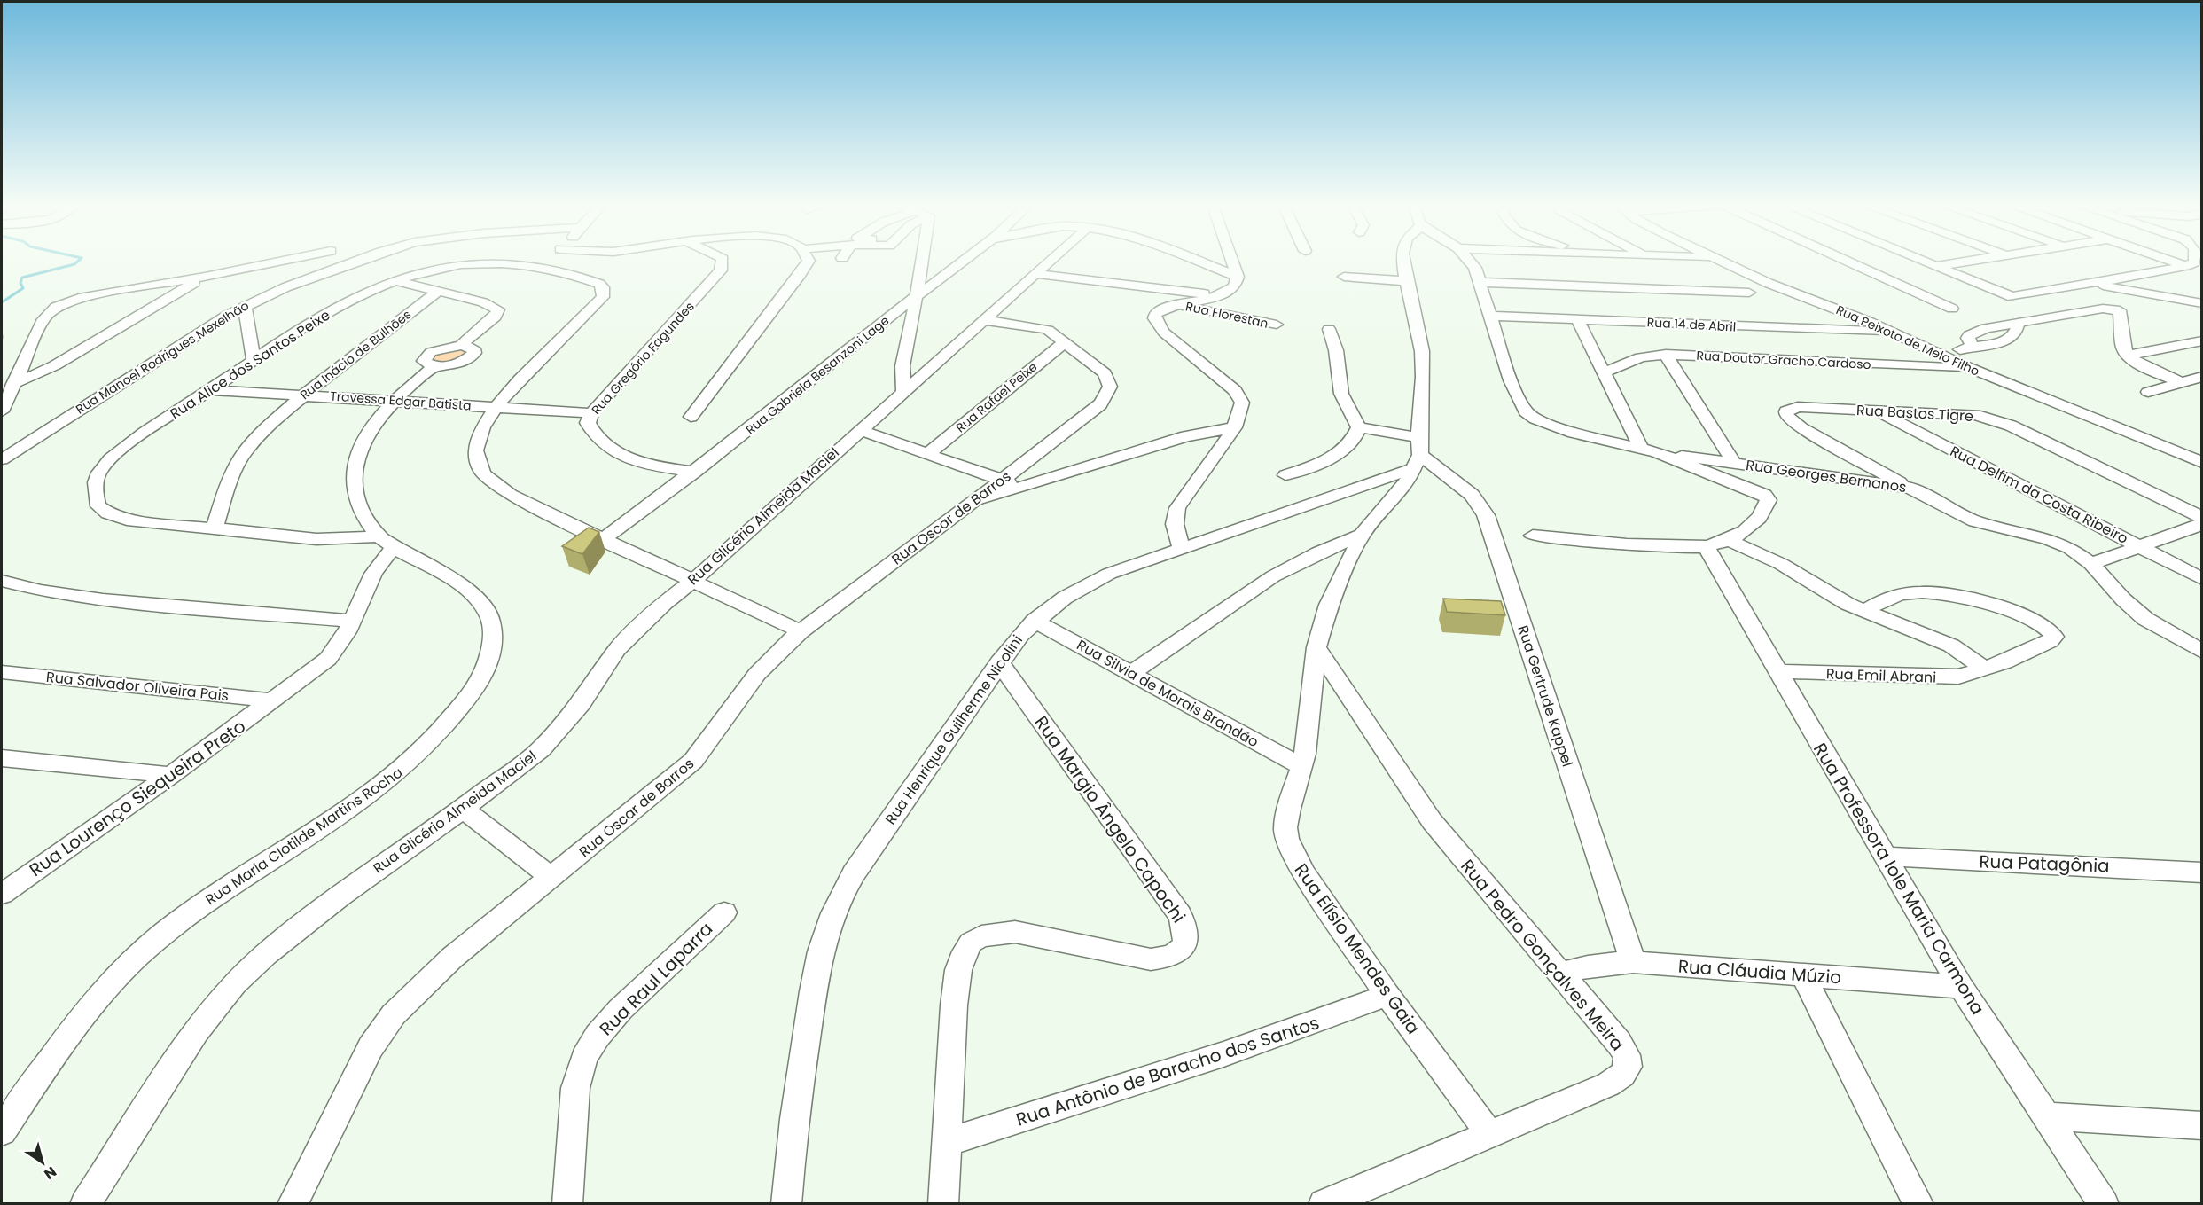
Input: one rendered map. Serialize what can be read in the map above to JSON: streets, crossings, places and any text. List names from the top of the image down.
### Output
{
  "streets": {
    "street": [
      "Rua Florestan",
      "Rua 14 de Abril",
      "Rua Peixoto de Melo Filho",
      "Rua Inácio de Bulhões",
      "Rua Manoel Rodrigues Mexelhão",
      "Rua Gregório Fagundes",
      "Rua Doutor Gracho Cardoso",
      "Rua Alice dos Santos Peixe",
      "Rua Gabriela Besanzoni Lage",
      "Rua Rafael Peixe",
      "Travessa Edgar Batista",
      "Rua Bastos Tigre",
      "Rua Georges Bernanos",
      "Rua Delfim da Costa Ribeiro",
      "Rua Glicério Almeida Maciel",
      "Rua Oscar de Barros",
      "Rua Emil Abrani",
      "Rua Salvador Oliveira Pais",
      "Rua Silvia de Morais Brandão",
      "Rua Gertrude Kappel",
      "Rua Henrique Guilherme Nicolini",
      "Rua Lourenço Siequeira Preto",
      "Rua Margio Ângelo Capochi",
      "Rua Maria Clotilde Martins Rocha",
      "Rua Patagônia",
      "Rua Professora Iole Maria Carmona",
      "Rua Elísio Mendes Gaia",
      "Rua Pedro Gonçalves Meira",
      "Rua Cláudia Múzio",
      "Rua Raul Laparra",
      "Rua Antônio de Baracho dos Santos"
    ]
  },
  "crossings": [
    ["Rua 14 de Abril", "Rua Peixoto de Melo Filho"],
    ["Rua Peixoto de Melo Filho", "Rua Doutor Gracho Cardoso"],
    ["Rua Inácio de Bulhões", "Rua Alice dos Santos Peixe"],
    ["Rua Inácio de Bulhões", "Travessa Edgar Batista"],
    ["Rua Inácio de Bulhões", "Rua Maria Clotilde Martins Rocha"],
    ["Rua Gregório Fagundes", "Rua Gabriela Besanzoni Lage"],
    ["Rua Gregório Fagundes", "Travessa Edgar Batista"],
    ["Rua Alice dos Santos Peixe", "Rua Gabriela Besanzoni Lage"],
    ["Rua Alice dos Santos Peixe", "Travessa Edgar Batista"],
    ["Rua Alice dos Santos Peixe", "Rua Glicério Almeida Maciel"],
    ["Rua Alice dos Santos Peixe", "Rua Oscar de Barros"],
    ["Rua Alice dos Santos Peixe", "Rua Lourenço Siequeira Preto"],
    ["Rua Alice dos Santos Peixe", "Rua Maria Clotilde Martins Rocha"],
    ["Rua Rafael Peixe", "Rua Oscar de Barros"],
    ["Travessa Edgar Batista", "Rua Maria Clotilde Martins Rocha"],
    ["Rua Bastos Tigre", "Rua Georges Bernanos"],
    ["Rua Bastos Tigre", "Rua Delfim da Costa Ribeiro"],
    ["Rua Glicério Almeida Maciel", "Rua Oscar de Barros"],
    ["Rua Emil Abrani", "Rua Professora Iole Maria Carmona"],
    ["Rua Salvador Oliveira Pais", "Rua Lourenço Siequeira Preto"],
    ["Rua Silvia de Morais Brandão", "Rua Henrique Guilherme Nicolini"],
    ["Rua Silvia de Morais Brandão", "Rua Elísio Mendes Gaia"],
    ["Rua Gertrude Kappel", "Rua Henrique Guilherme Nicolini"],
    ["Rua Gertrude Kappel", "Rua Elísio Mendes Gaia"],
    ["Rua Gertrude Kappel", "Rua Cláudia Múzio"],
    ["Rua Henrique Guilherme Nicolini", "Rua Margio Ângelo Capochi"],
    ["Rua Henrique Guilherme Nicolini", "Rua Elísio Mendes Gaia"],
    ["Rua Lourenço Siequeira Preto", "Rua Maria Clotilde Martins Rocha"],
    ["Rua Margio Ângelo Capochi", "Rua Antônio de Baracho dos Santos"],
    ["Rua Patagônia", "Rua Professora Iole Maria Carmona"],
    ["Rua Professora Iole Maria Carmona", "Rua Cláudia Múzio"],
    ["Rua Elísio Mendes Gaia", "Rua Pedro Gonçalves Meira"],
    ["Rua Elísio Mendes Gaia", "Rua Antônio de Baracho dos Santos"],
    ["Rua Pedro Gonçalves Meira", "Rua Cláudia Múzio"]
  ],
  "north": "bottom right"
}
